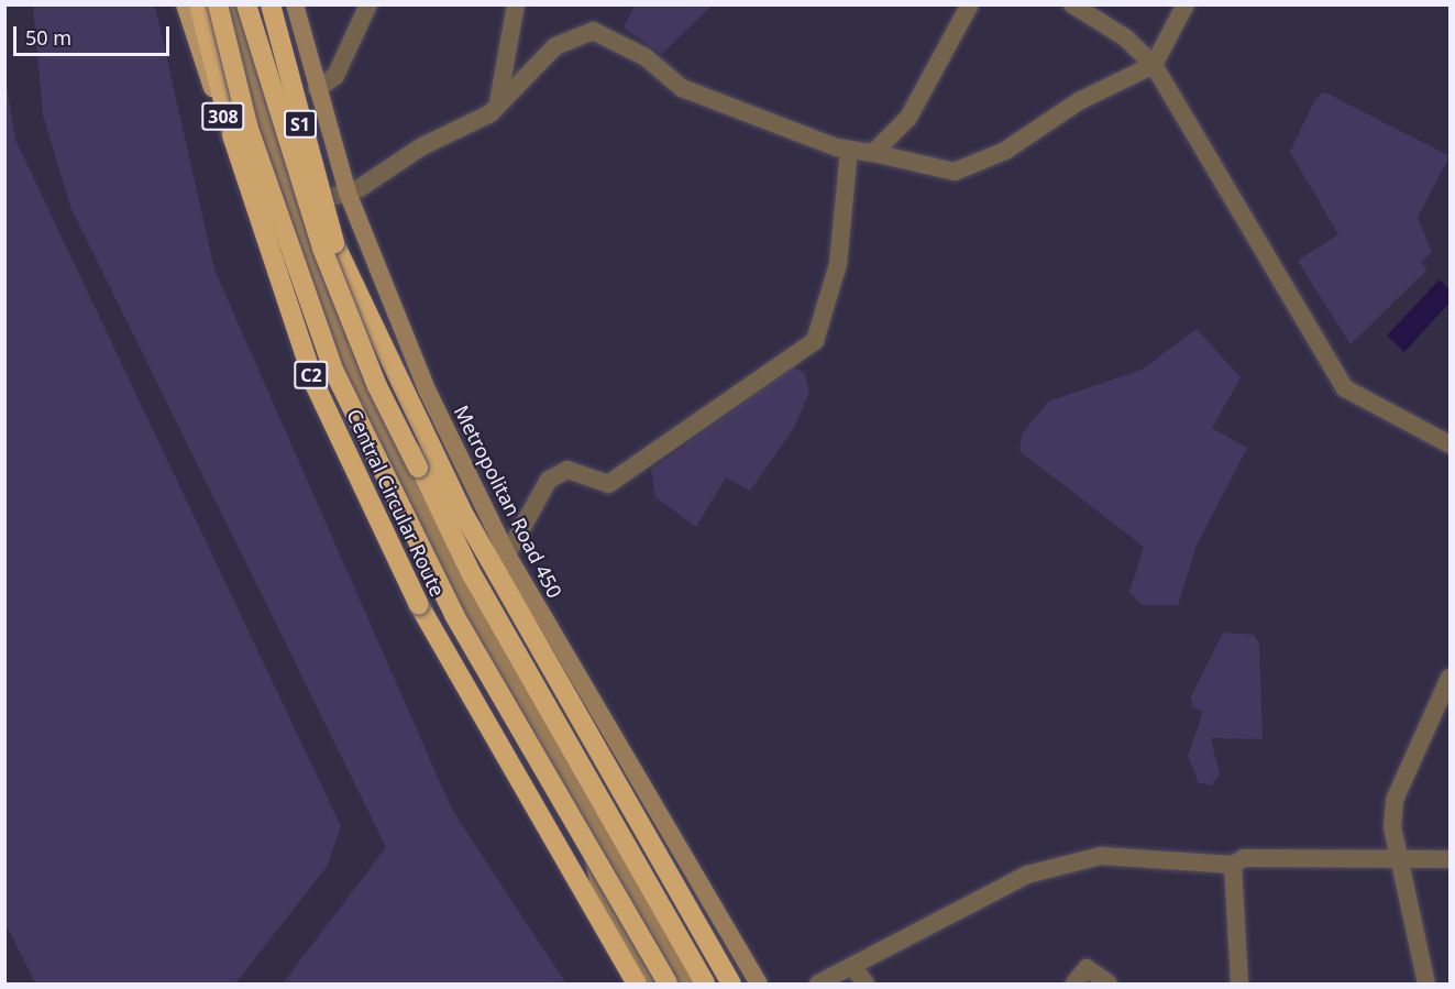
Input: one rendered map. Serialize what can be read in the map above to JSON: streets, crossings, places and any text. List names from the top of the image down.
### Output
{
  "streets": {
    "highway": ["S1", "C2", "Central Circular Route"],
    "main road": ["308", "Metropolitan Road 450"]
  },
  "crossings": [
    ["S1", "Central Circular Route"]
  ],
  "scale_bar": "50 m"
}
